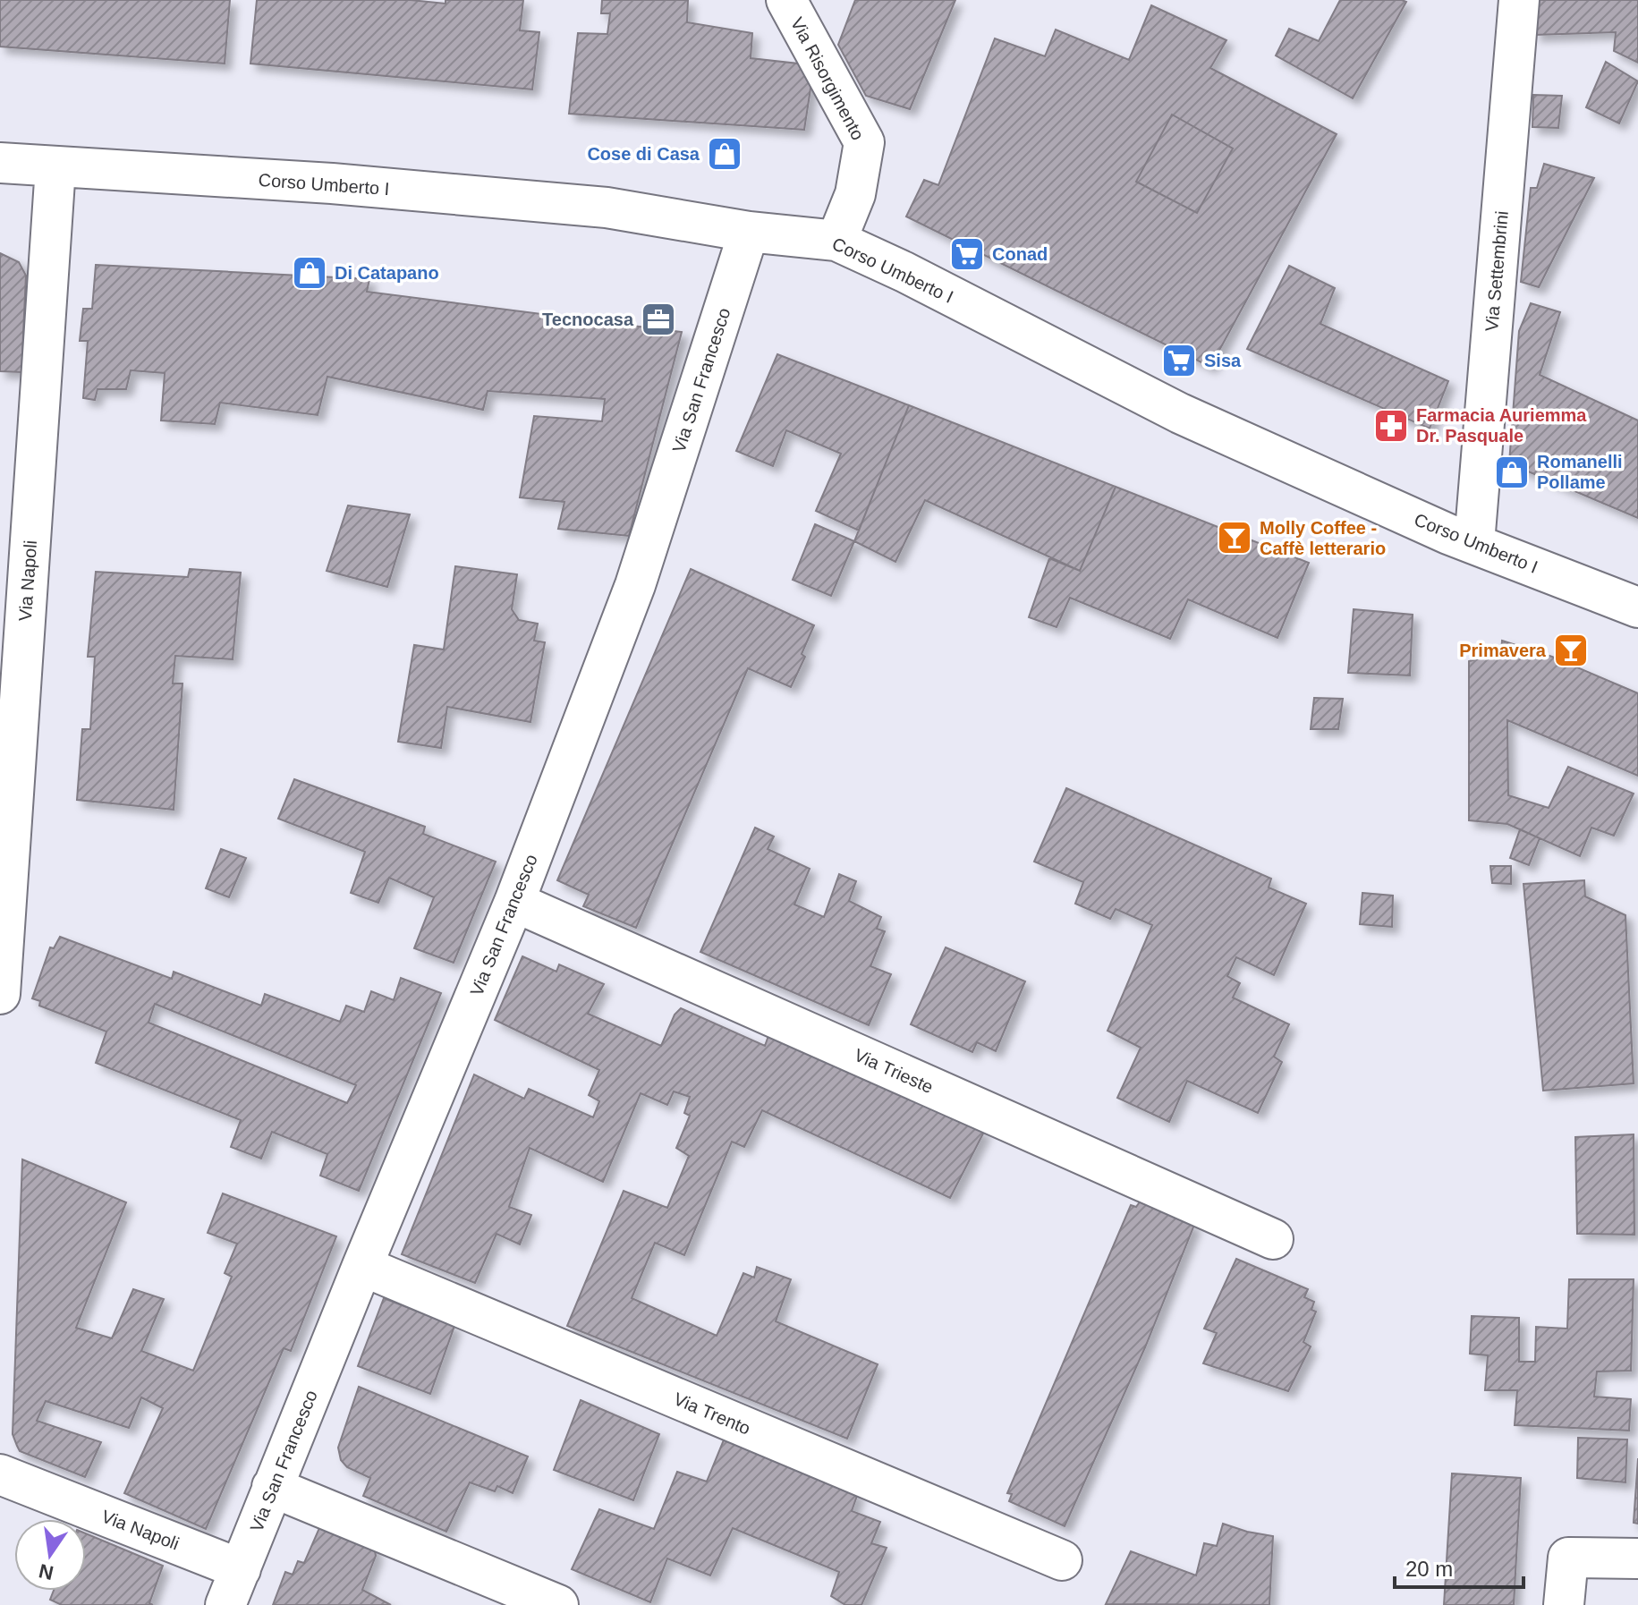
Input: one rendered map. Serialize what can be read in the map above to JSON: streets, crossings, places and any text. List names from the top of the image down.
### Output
{
  "streets": {
    "street": [
      "Via Risorgimento",
      "Corso Umberto I",
      "Via Settembrini",
      "Via San Francesco",
      "Via Napoli",
      "Via Trieste",
      "Via Trento"
    ]
  },
  "crossings": [
    ["Via Risorgimento", "Corso Umberto I"],
    ["Corso Umberto I", "Via Settembrini"],
    ["Corso Umberto I", "Via San Francesco"],
    ["Corso Umberto I", "Via Napoli"],
    ["Via San Francesco", "Via Napoli"],
    ["Via San Francesco", "Via Trieste"],
    ["Via San Francesco", "Via Trento"]
  ],
  "places": {
    "shop": ["Cose di Casa", "Di Catapano", "Romanelli Pollame"],
    "supermarket": ["Conad", "Sisa"],
    "office": ["Tecnocasa"],
    "pharmacy": ["Farmacia Auriemma Dr. Pasquale"],
    "bar": ["Molly Coffee - Caffè letterario", "Primavera"]
  },
  "scale_bar": "20 m",
  "north": "bottom"
}
